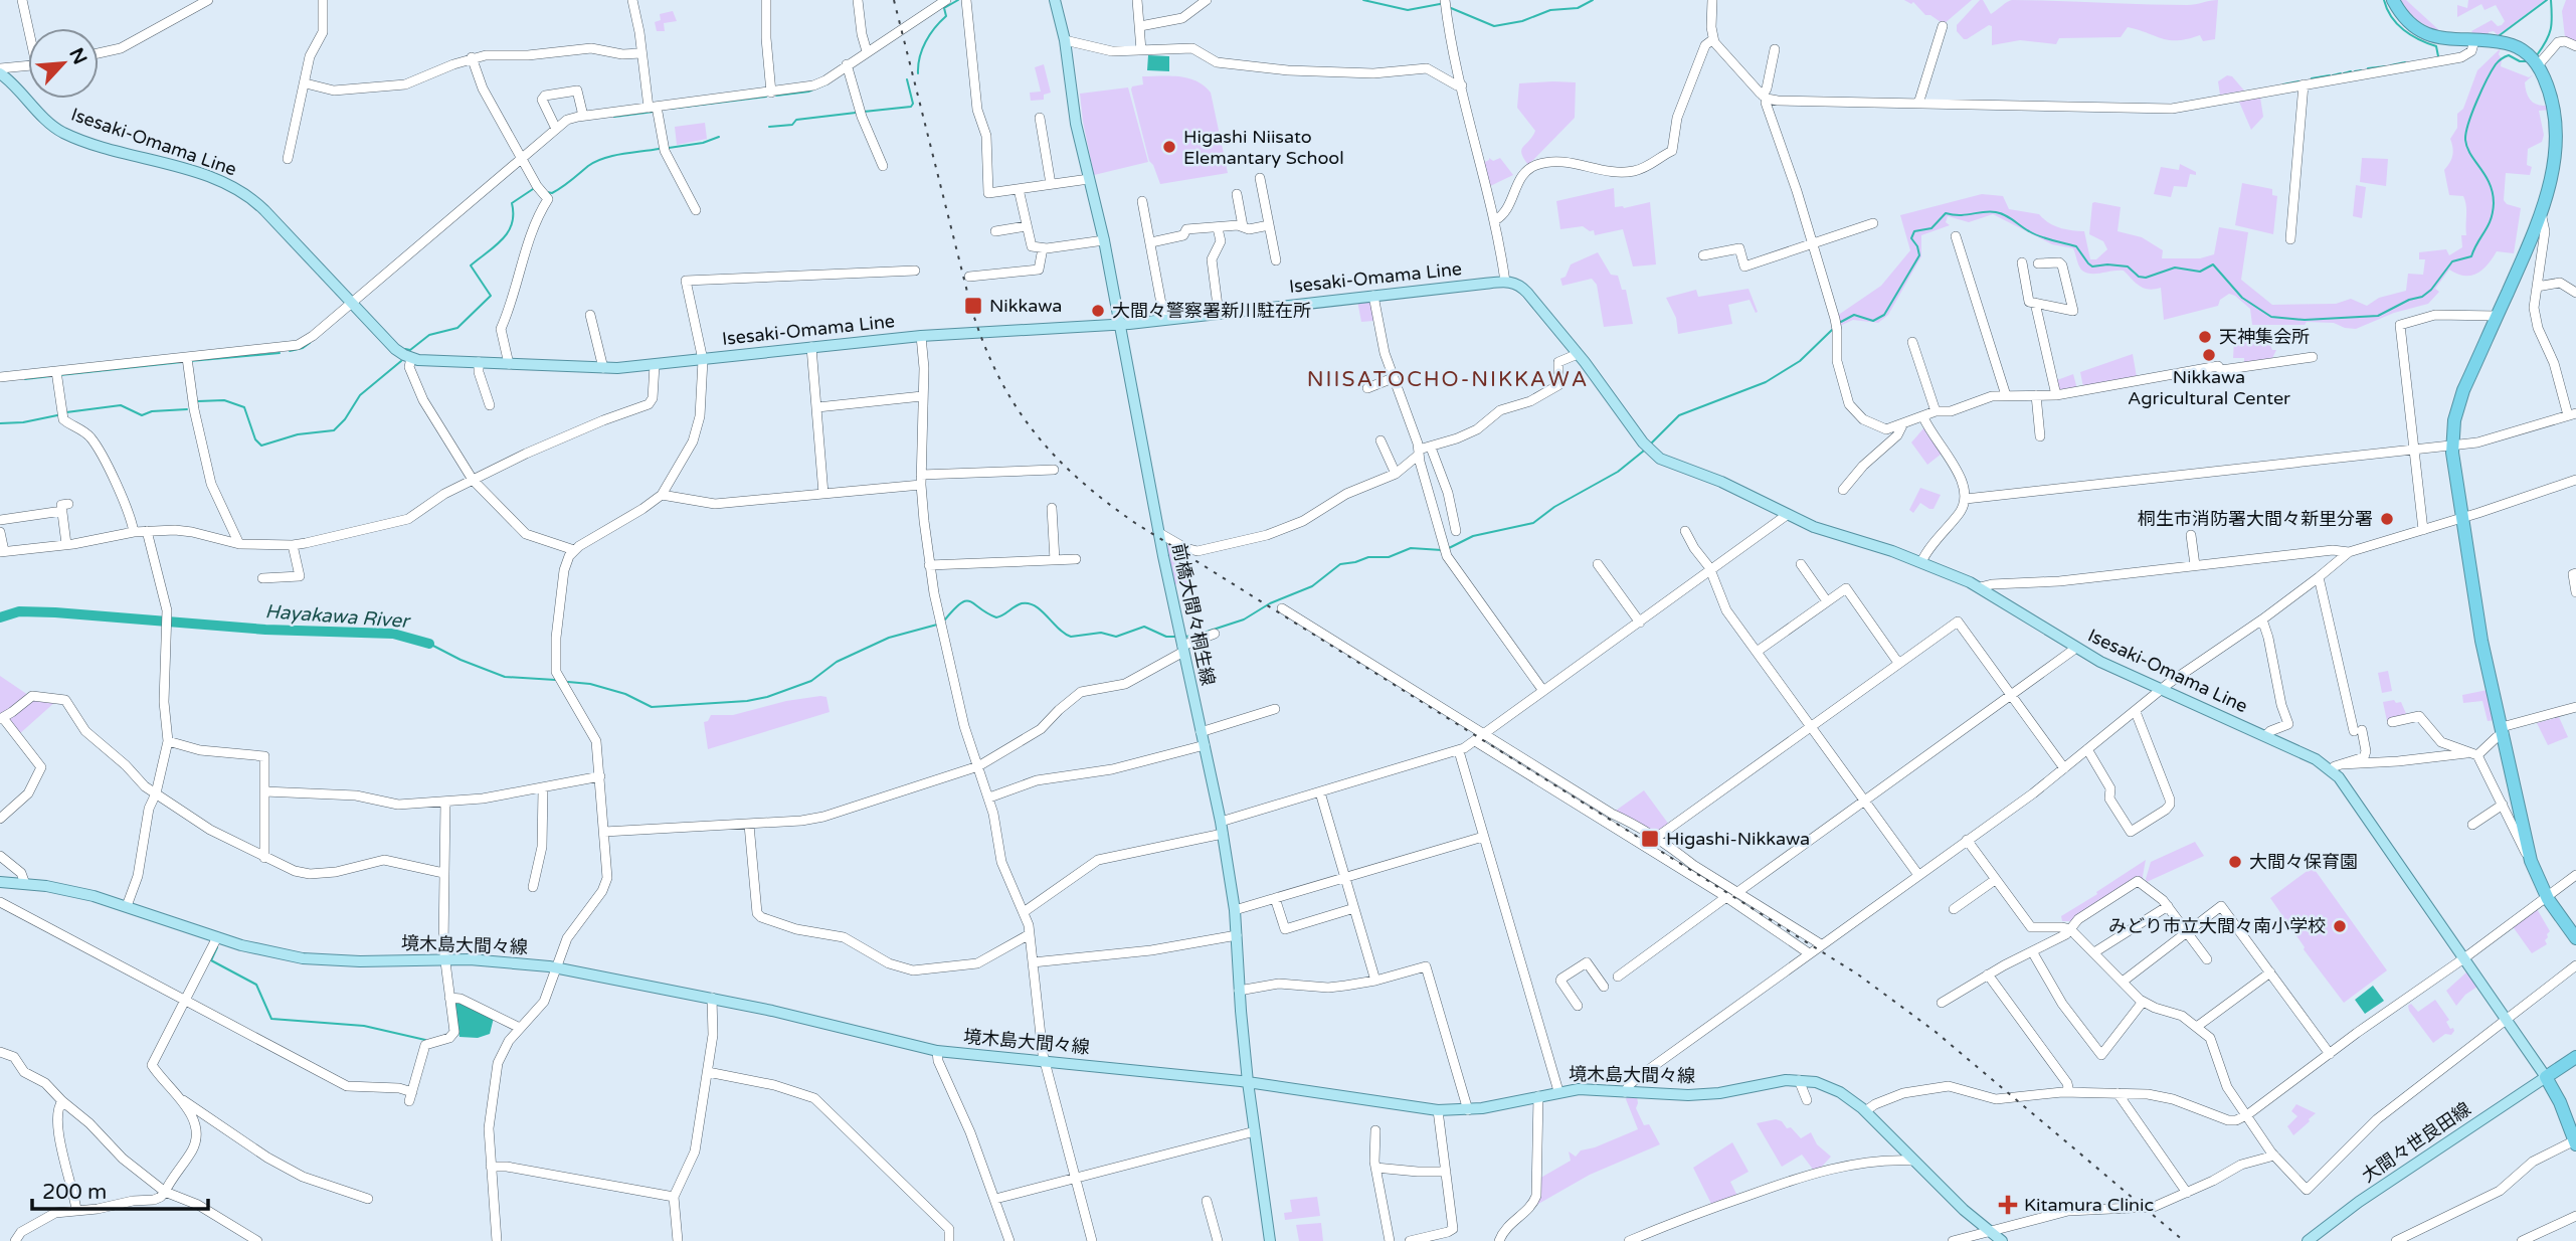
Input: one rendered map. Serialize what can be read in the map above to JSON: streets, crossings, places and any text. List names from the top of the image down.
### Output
{
  "streets": {
    "main road": [
      "Isesaki-Omama Line",
      "前橋大間々桐生線",
      "境木島大間々線",
      "大間々世良田線"
    ]
  },
  "crossings": [
    ["Isesaki-Omama Line", "前橋大間々桐生線"],
    ["Isesaki-Omama Line", "大間々世良田線"],
    ["前橋大間々桐生線", "境木島大間々線"]
  ],
  "districts": ["NIISATOCHO-NIKKAWA"],
  "water": ["Hayakawa River"],
  "places": {
    "other": [
      "Higashi Niisato Elemantary School",
      "大間々警察署新川駐在所",
      "天神集会所",
      "Nikkawa Agricultural Center",
      "桐生市消防署大間々新里分署",
      "大間々保育園",
      "みどり市立大間々南小学校"
    ],
    "transit": ["Nikkawa", "Higashi-Nikkawa"],
    "health": ["Kitamura Clinic"]
  },
  "scale_bar": "200 m",
  "north": "top right"
}
